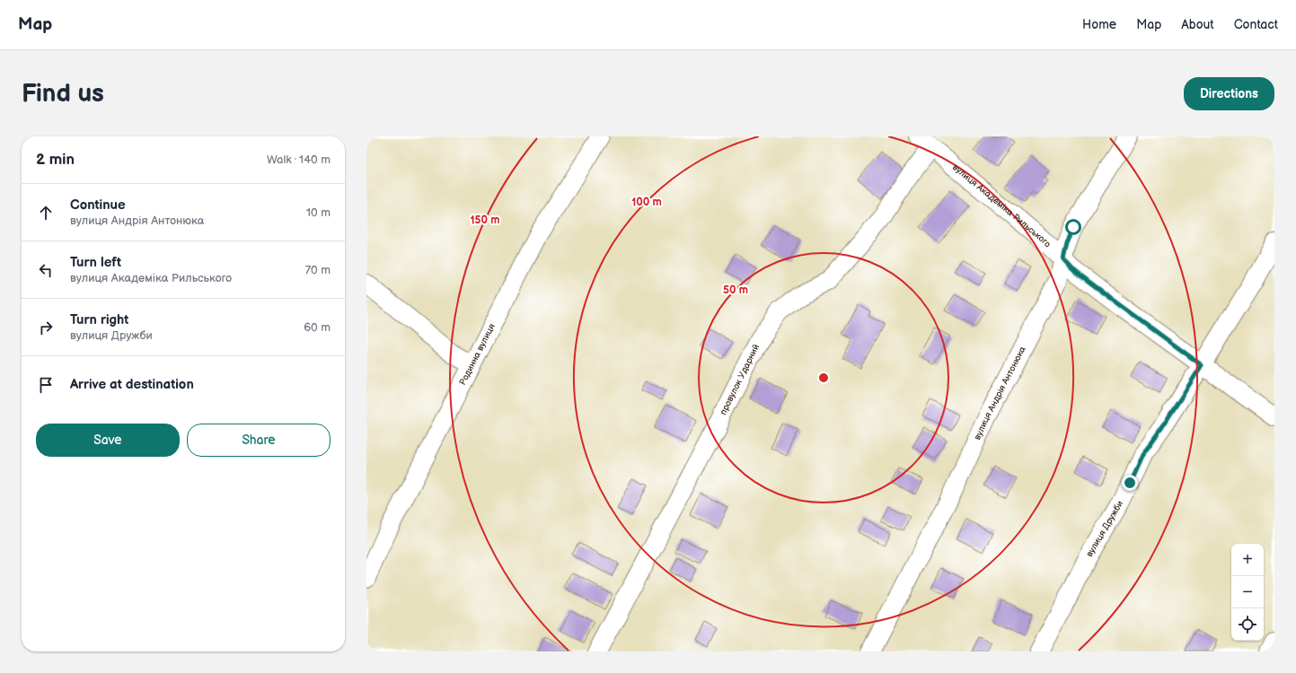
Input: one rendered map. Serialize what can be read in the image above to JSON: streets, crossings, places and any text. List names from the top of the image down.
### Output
{
  "streets": {
    "street": [
      "вулиця Академіка Рильського",
      "Родинна вулиця",
      "провулок Ударний",
      "вулиця Андрія Антонюка",
      "вулиця Дружби"
    ]
  },
  "crossings": [
    ["вулиця Академіка Рильського", "провулок Ударний"],
    ["вулиця Академіка Рильського", "вулиця Андрія Антонюка"],
    ["вулиця Академіка Рильського", "вулиця Дружби"]
  ],
  "page": {
    "header": "Map",
    "nav": [
      "Home",
      "Map",
      "About",
      "Contact"
    ],
    "buttons": [
      "Directions",
      ["Save", "Share"]
    ],
    "title": "Find us",
    "heading": ["2 min", "Walk · 140 m"],
    "list": [
      ["Continue", "вулиця Андрія Антонюка", "10 m"],
      ["Turn left", "вулиця Академіка Рильського", "70 m"],
      ["Turn right", "вулиця Дружби", "60 m"],
      "Arrive at destination"
    ],
    "map_buttons": ["+", "−"]
  },
  "rings": ["100 m", "150 m", "50 m"]
}
